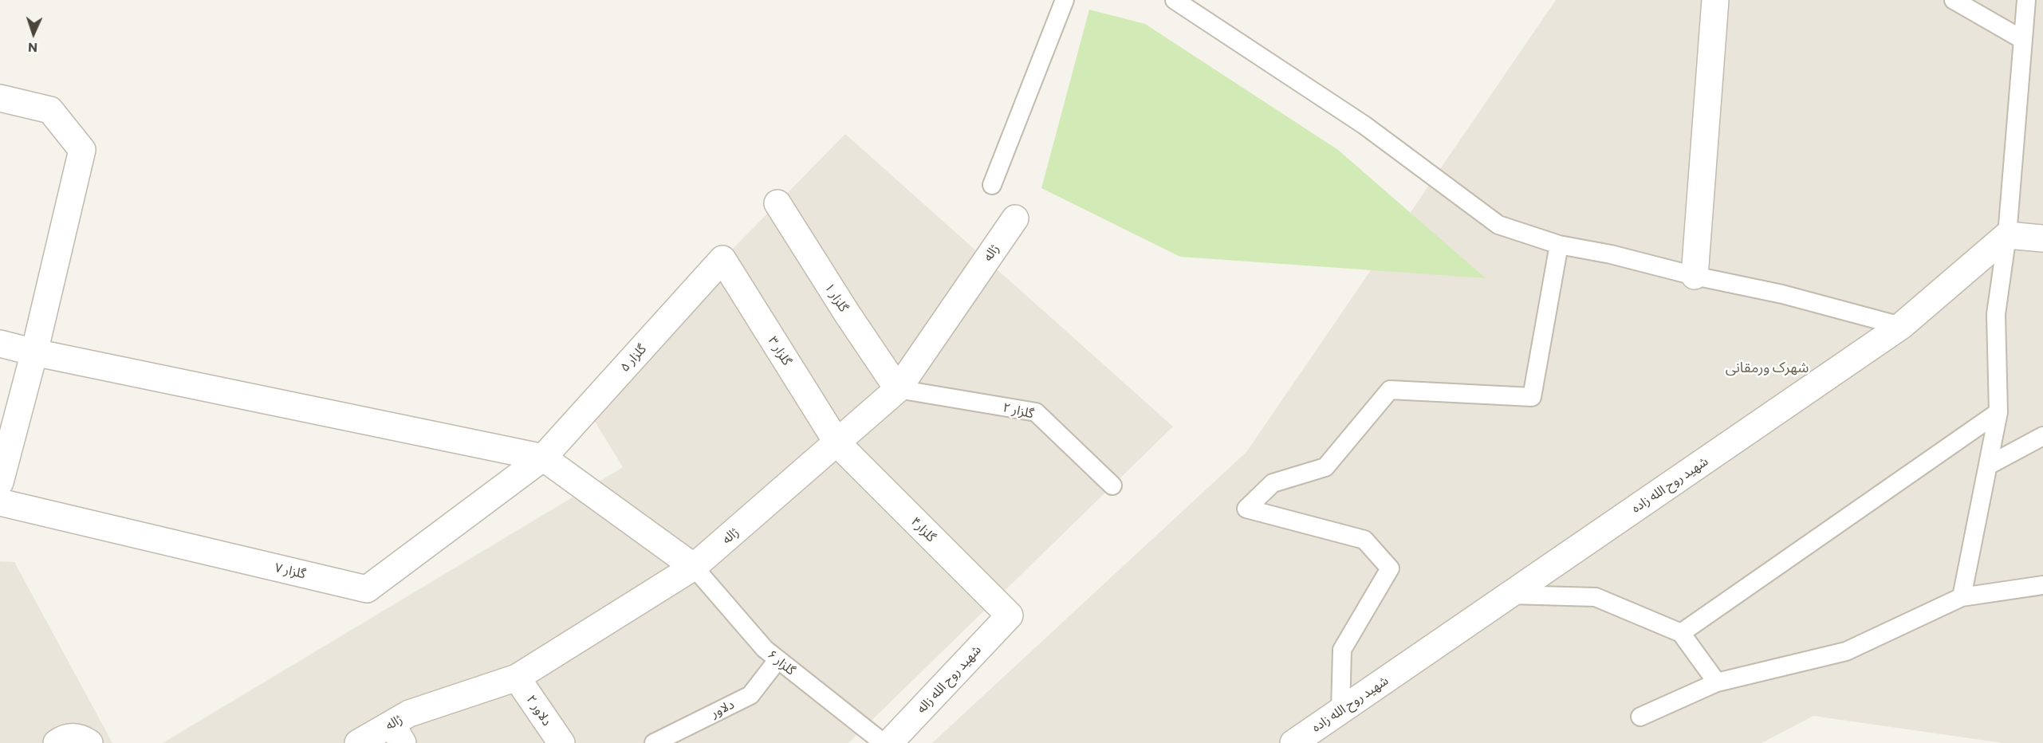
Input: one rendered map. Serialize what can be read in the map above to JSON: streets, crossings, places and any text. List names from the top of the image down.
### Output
{
  "streets": {
    "street": [
      "ژاله",
      "گلزار ۱",
      "گلزار ۳",
      "گلزار ۵",
      "شهید روح الله زاده",
      "گلزار۴",
      "گلزار ۷",
      "شهید روح الله زاله",
      "دلاور ۲"
    ],
    "lane": ["گلزار ۲", "گلزار ۶", "دلاور"]
  },
  "crossings": [
    ["ژاله", "گلزار ۱"],
    ["ژاله", "گلزار ۳"],
    ["ژاله", "گلزار ۲"],
    ["ژاله", "گلزار۴"],
    ["ژاله", "گلزار ۶"],
    ["ژاله", "دلاور ۲"],
    ["گلزار ۱", "گلزار ۲"],
    ["گلزار ۳", "گلزار ۵"],
    ["گلزار ۳", "گلزار۴"],
    ["گلزار ۵", "گلزار ۷"],
    ["گلزار۴", "شهید روح الله زاله"],
    ["گلزار ۶", "دلاور"]
  ],
  "districts": ["شهرک ورمقانی"],
  "north": "bottom"
}
